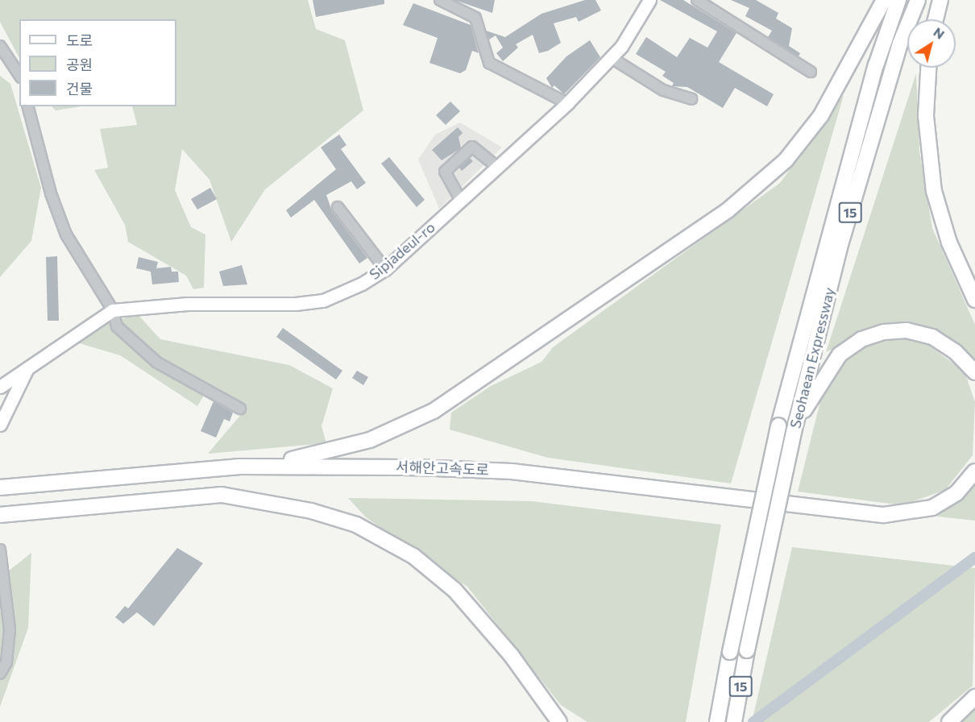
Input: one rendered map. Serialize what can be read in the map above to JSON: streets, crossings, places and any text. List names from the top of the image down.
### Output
{
  "streets": {
    "highway": ["15", "Seohaean Expressway", "서해안고속도로"],
    "main road": ["Sipjadeul-ro"]
  },
  "legend": ["도로", "공원", "건물"],
  "north": "top right"
}
